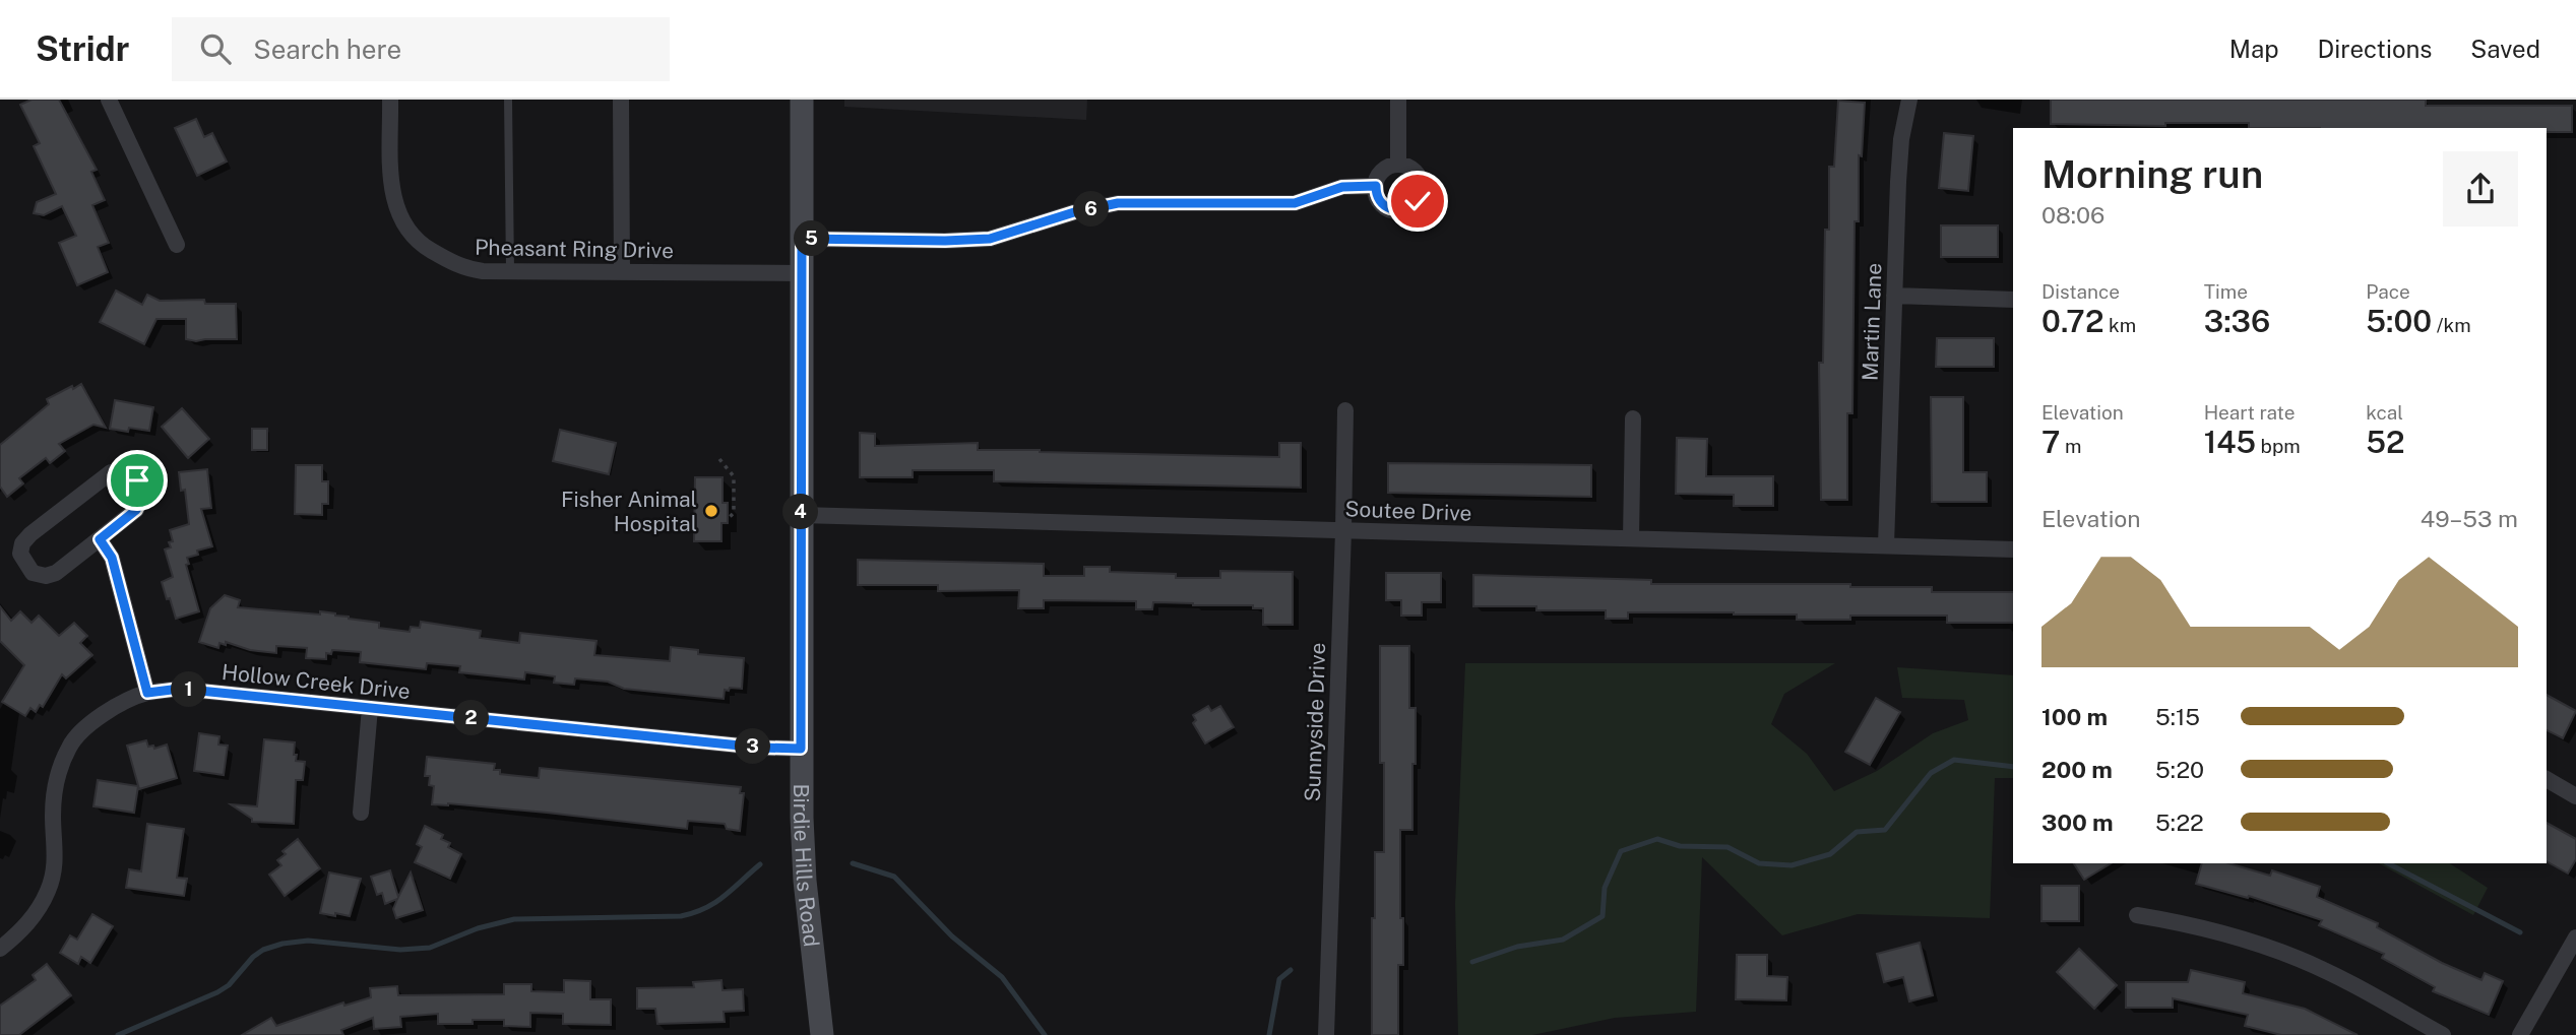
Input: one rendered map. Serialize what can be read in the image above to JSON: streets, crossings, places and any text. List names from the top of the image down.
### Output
{
  "streets": {
    "main road": ["Birdie Hills Road"],
    "street": [
      "Pheasant Ring Drive",
      "Martin Lane",
      "Soutee Drive",
      "Hollow Creek Drive",
      "Sunnyside Drive"
    ]
  },
  "crossings": [
    ["Pheasant Ring Drive", "Birdie Hills Road"],
    ["Martin Lane", "Soutee Drive"],
    ["Soutee Drive", "Sunnyside Drive"],
    ["Soutee Drive", "Birdie Hills Road"],
    ["Hollow Creek Drive", "Birdie Hills Road"]
  ],
  "places": ["Fisher Animal Hospital"],
  "page": {
    "header": "Stridr",
    "search": "Search here",
    "nav": ["Map", "Directions", "Saved"],
    "heading": ["Morning run", "08:06"],
    "pins": [
      "6",
      "5",
      "4",
      "1",
      "2",
      "3"
    ],
    "stats": [
      ["Distance", "0.72 km"],
      ["Time", "3:36"],
      ["Pace", "5:00 /km"],
      ["Elevation", "7 m"],
      ["Heart rate", "145 bpm"],
      ["kcal", "52"]
    ],
    "chart": ["Elevation", "49–53 m"],
    "list": [
      {
        "name": "100 m",
        "note": "5:15"
      },
      {
        "name": "200 m",
        "note": "5:20"
      },
      {
        "name": "300 m",
        "note": "5:22"
      }
    ]
  }
}
